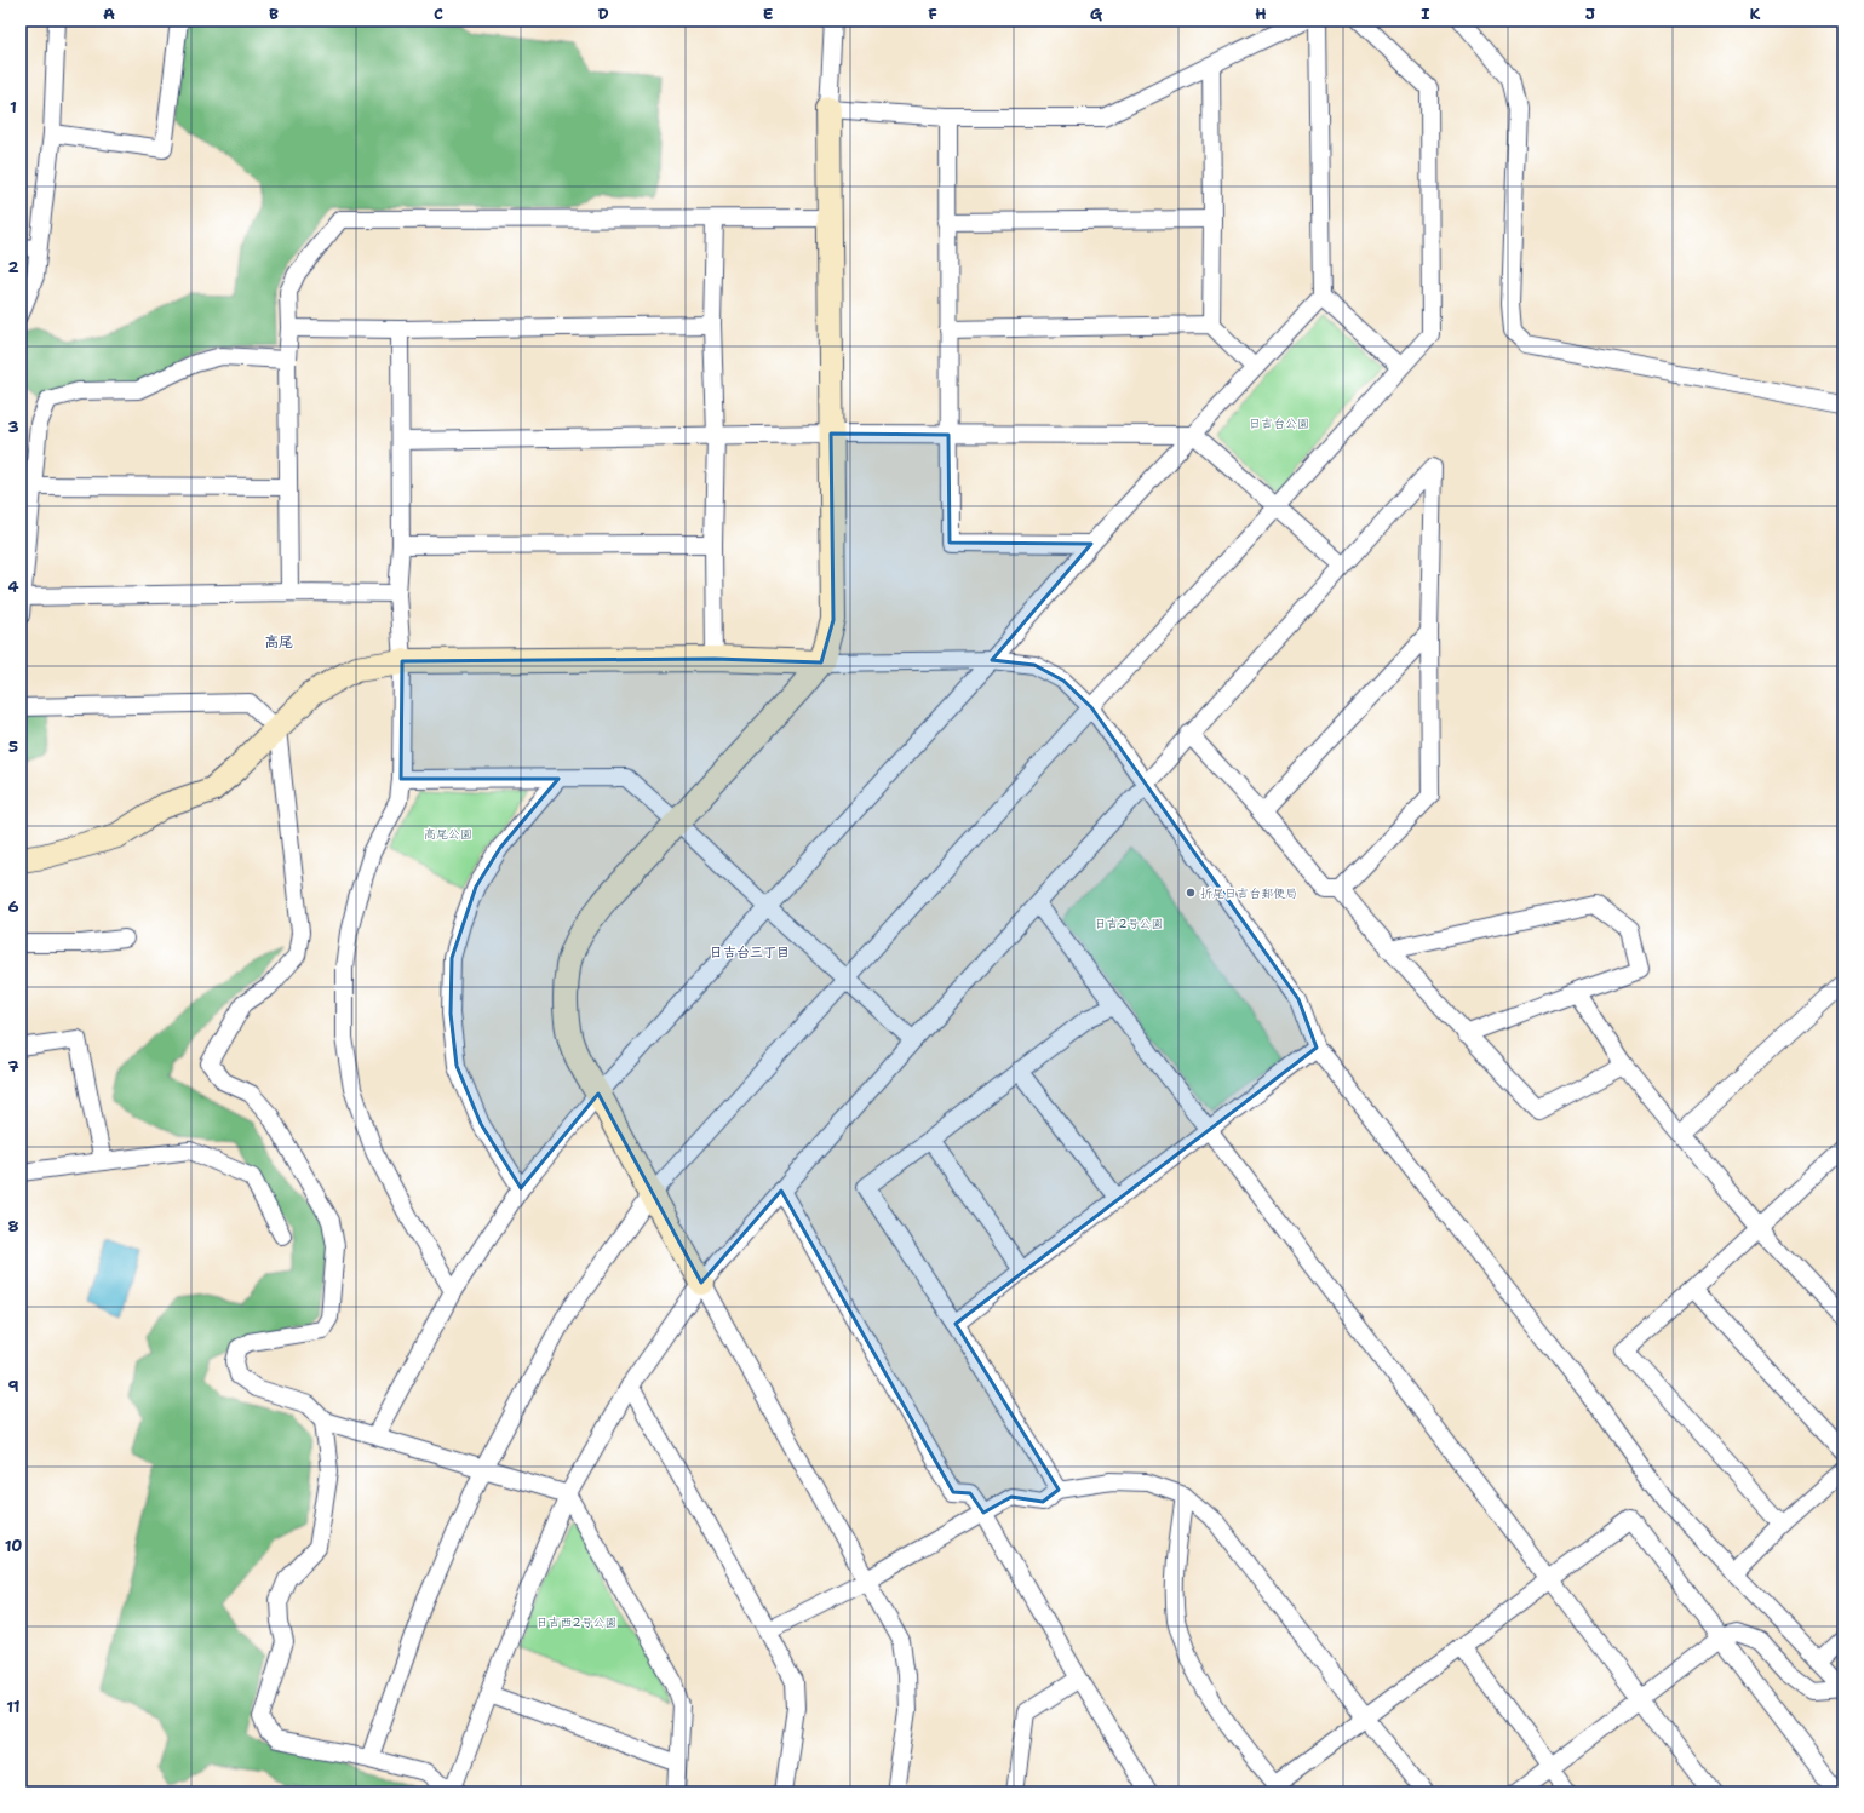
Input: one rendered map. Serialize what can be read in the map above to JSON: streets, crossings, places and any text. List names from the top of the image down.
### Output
{
  "districts": ["高尾", "日吉台三丁目"],
  "parks": [
    "日吉台公園",
    "高尾公園",
    "日吉2号公園",
    "日吉西2号公園"
  ],
  "places": ["折尾日吉台郵便局"],
  "grid": {
    "columns": [
      "A",
      "B",
      "C",
      "D",
      "E",
      "F",
      "G",
      "H",
      "I",
      "J",
      "K"
    ],
    "rows": [
      "1",
      "2",
      "3",
      "4",
      "5",
      "6",
      "7",
      "8",
      "9",
      "10",
      "11"
    ]
  }
}
